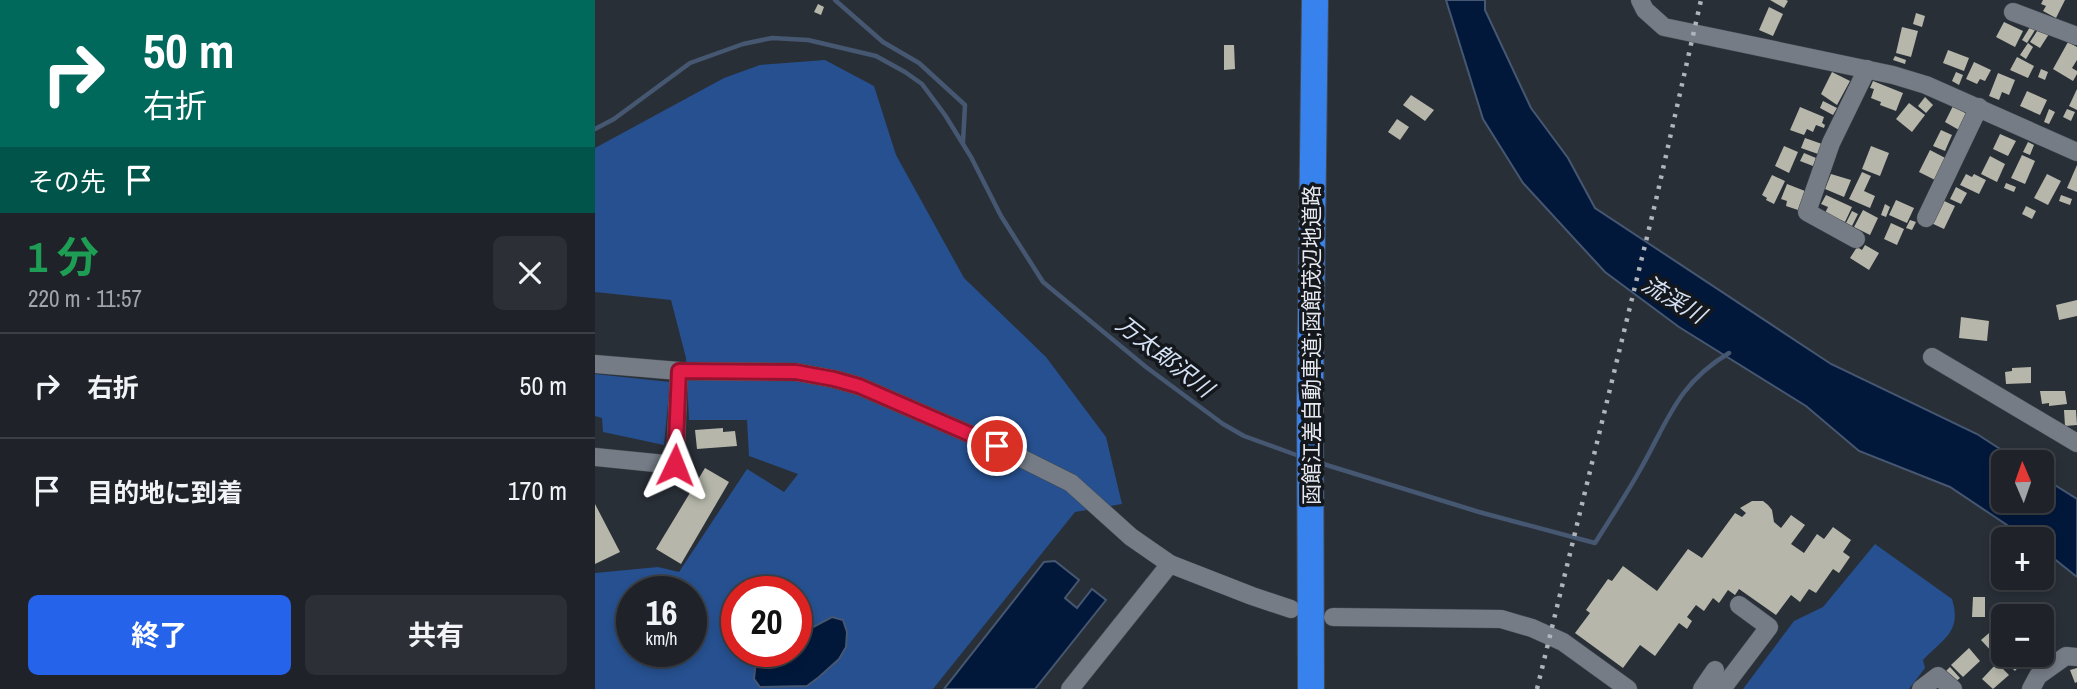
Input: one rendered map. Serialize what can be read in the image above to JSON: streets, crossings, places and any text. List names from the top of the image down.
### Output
{
  "streets": {
    "highway": ["函館江差自動車道;函館茂辺地道路"]
  },
  "water": ["流渓川", "万太郎沢川"],
  "north": "top",
  "page": {
    "turn": ["50 m", "右折"],
    "then": "その先",
    "heading": ["1 分", "220 m · 11:57"],
    "list": [
      {
        "name": "右折",
        "value": "50 m"
      },
      {
        "name": "目的地に到着",
        "value": "170 m"
      }
    ],
    "map_buttons": ["+", "−"],
    "speed": "16 km/h",
    "limit": "20",
    "buttons": ["終了", "共有"]
  }
}
